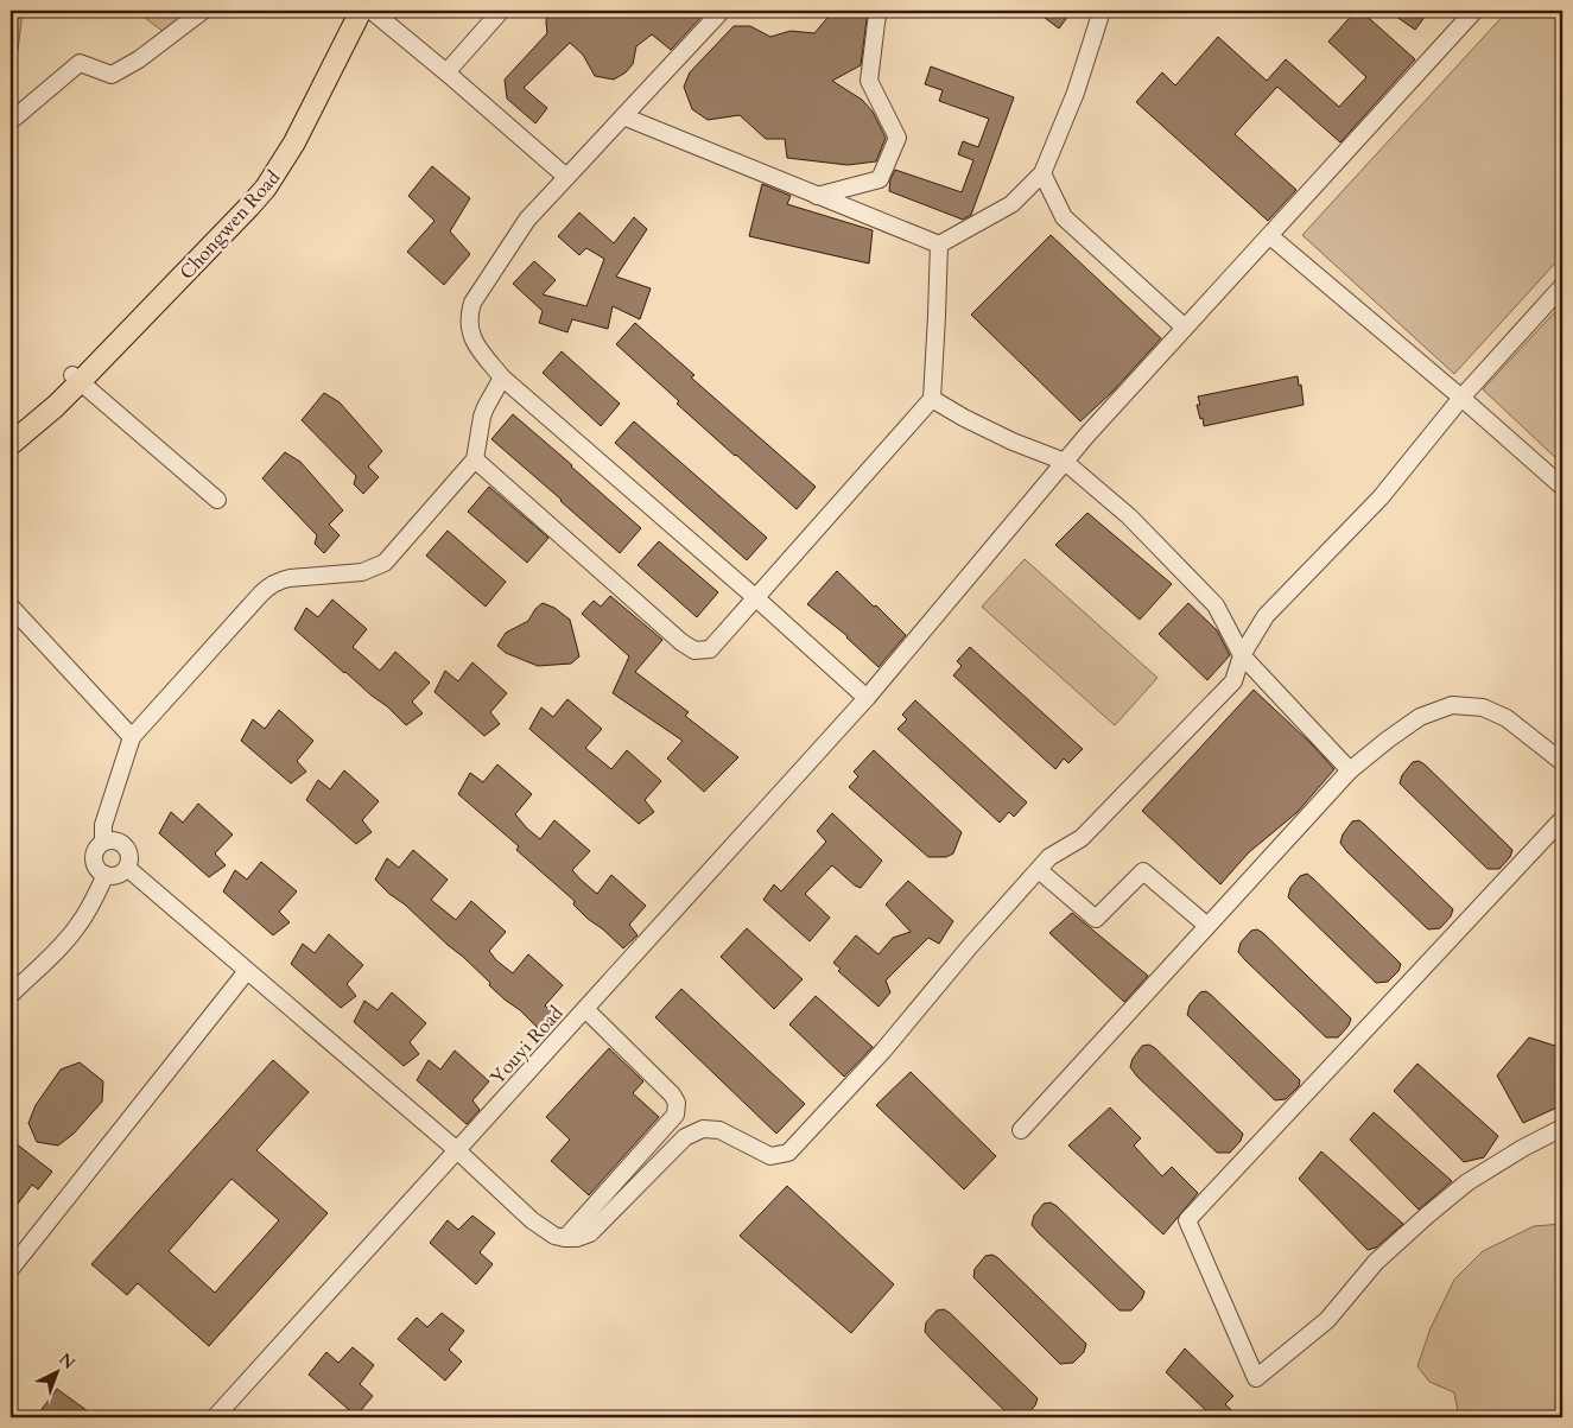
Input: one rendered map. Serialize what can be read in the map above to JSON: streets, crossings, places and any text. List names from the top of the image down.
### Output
{
  "streets": {
    "main road": ["Chongwen Road"],
    "street": ["Youyi Road"]
  },
  "north": "top right"
}
